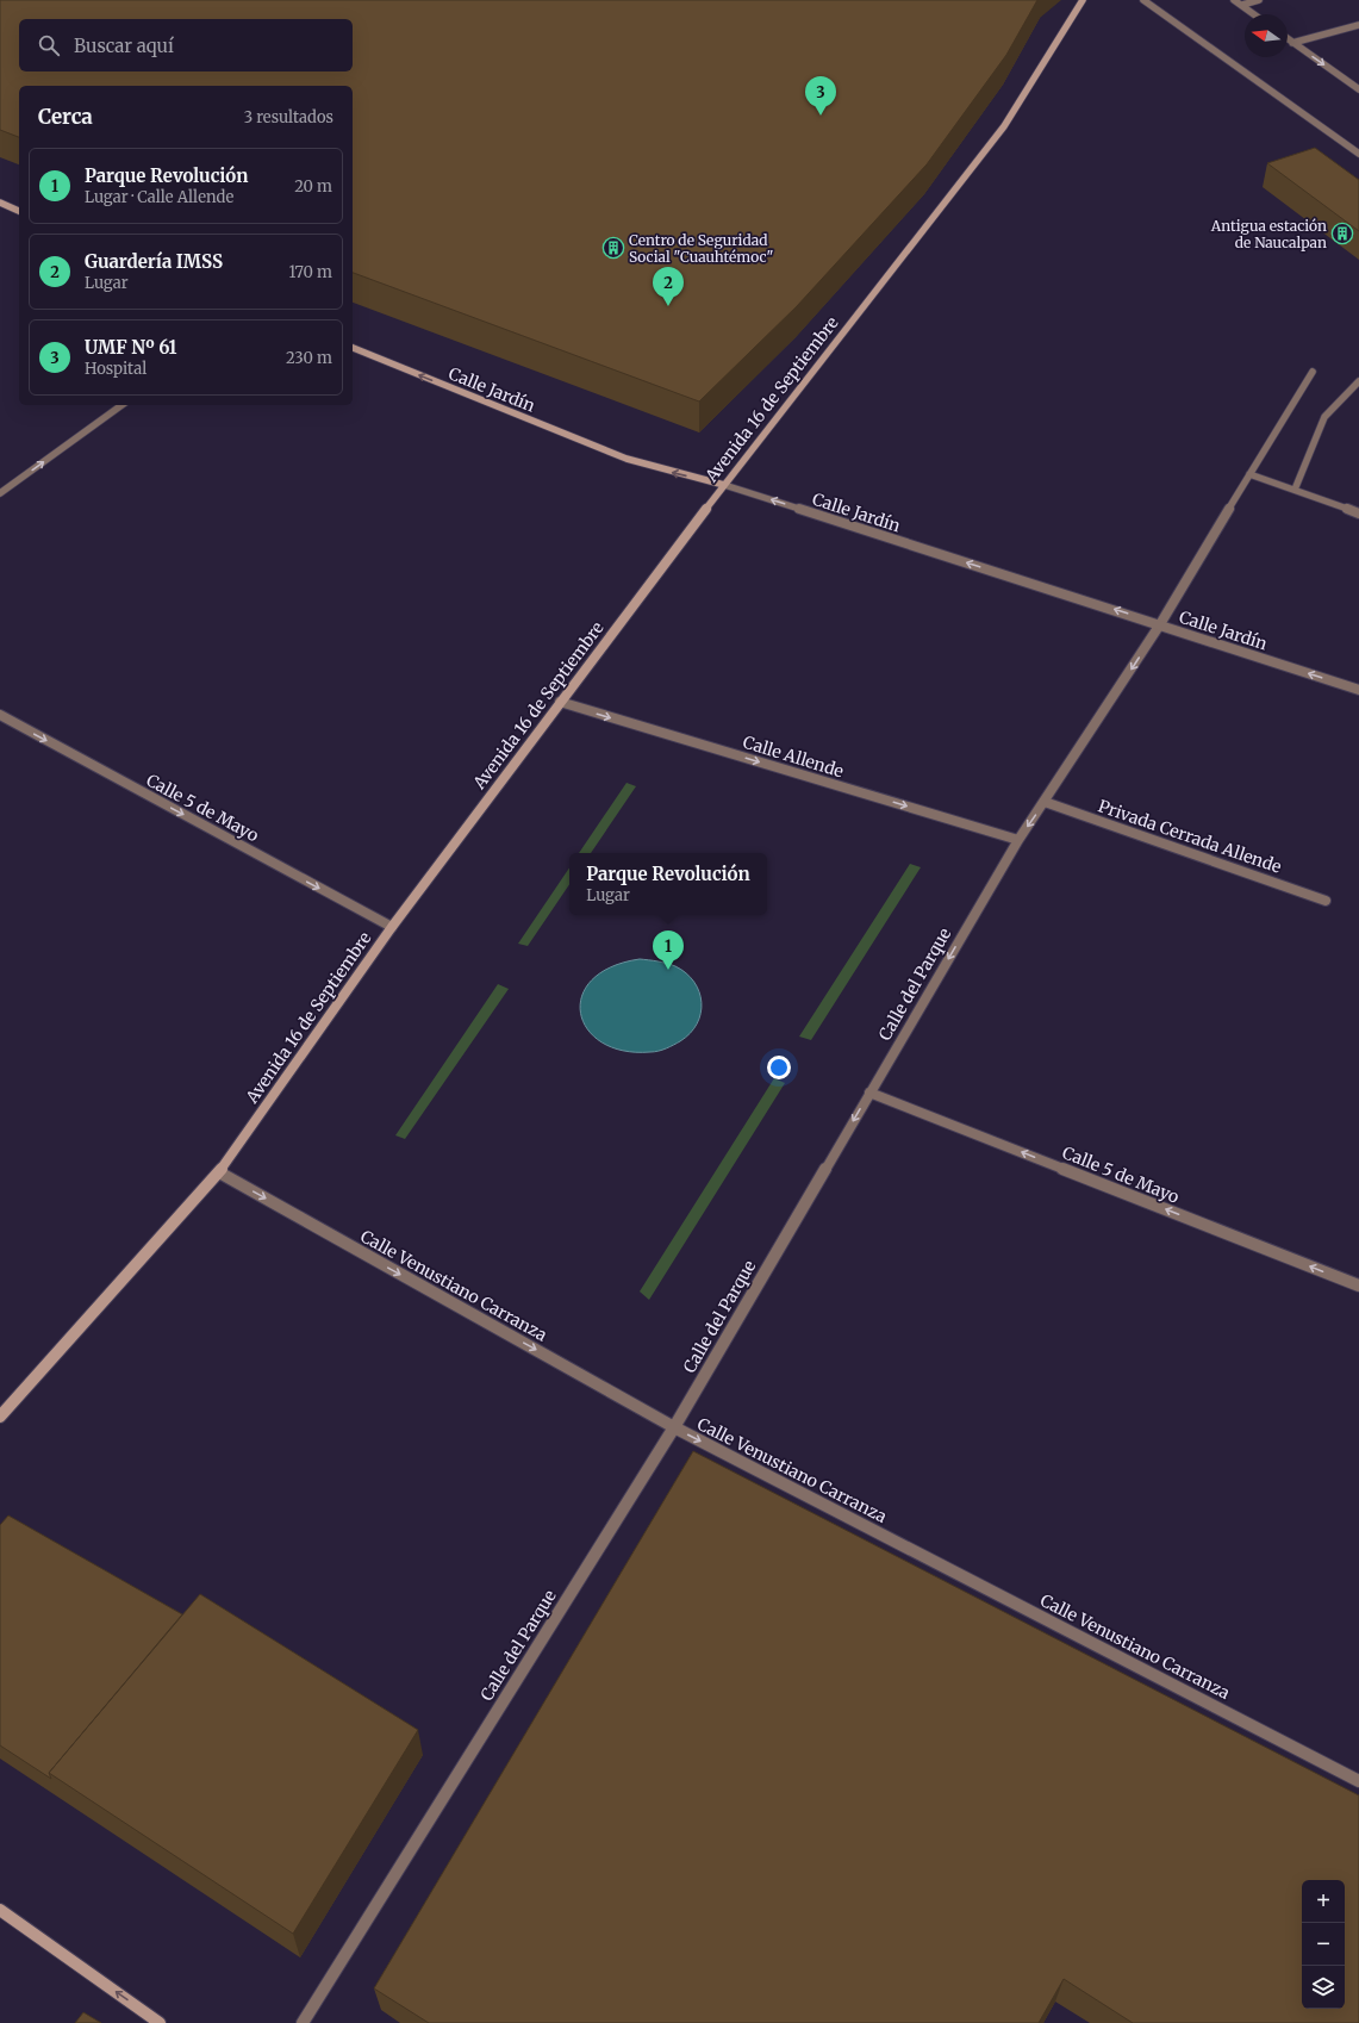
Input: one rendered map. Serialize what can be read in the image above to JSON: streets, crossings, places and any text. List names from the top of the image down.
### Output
{
  "streets": {
    "main road": ["Calle Jardín", "Avenida 16 de Septiembre"],
    "street": [
      "Calle Allende",
      "Calle 5 de Mayo",
      "Privada Cerrada Allende",
      "Calle del Parque",
      "Calle Venustiano Carranza"
    ]
  },
  "crossings": [
    ["Calle Jardín", "Avenida 16 de Septiembre"],
    ["Calle Jardín", "Calle del Parque"],
    ["Avenida 16 de Septiembre", "Calle Allende"],
    ["Avenida 16 de Septiembre", "Calle 5 de Mayo"],
    ["Avenida 16 de Septiembre", "Calle Venustiano Carranza"],
    ["Calle Allende", "Calle del Parque"],
    ["Calle 5 de Mayo", "Calle del Parque"],
    ["Privada Cerrada Allende", "Calle del Parque"],
    ["Calle del Parque", "Calle Venustiano Carranza"]
  ],
  "one_way": [
    "Calle Jardín",
    "Calle Allende",
    "Calle del Parque",
    "Calle Venustiano Carranza"
  ],
  "places": {
    "building": ["Antigua estación de Naucalpan", "Centro de Seguridad Social \"Cuauhtémoc\""]
  },
  "north": "left",
  "page": {
    "search": "Buscar aquí",
    "pins": ["3", "2", "1"],
    "heading": ["Cerca", "3 resultados"],
    "list": [
      {
        "mark": "1",
        "name": "Parque Revolución",
        "note": "Lugar · Calle Allende",
        "value": "20 m"
      },
      {
        "mark": "2",
        "name": "Guardería IMSS",
        "note": "Lugar",
        "value": "170 m"
      },
      {
        "mark": "3",
        "name": "UMF Nº 61",
        "note": "Hospital",
        "value": "230 m"
      }
    ],
    "popup": ["Parque Revolución", "Lugar"],
    "map_buttons": ["+", "−"]
  }
}
